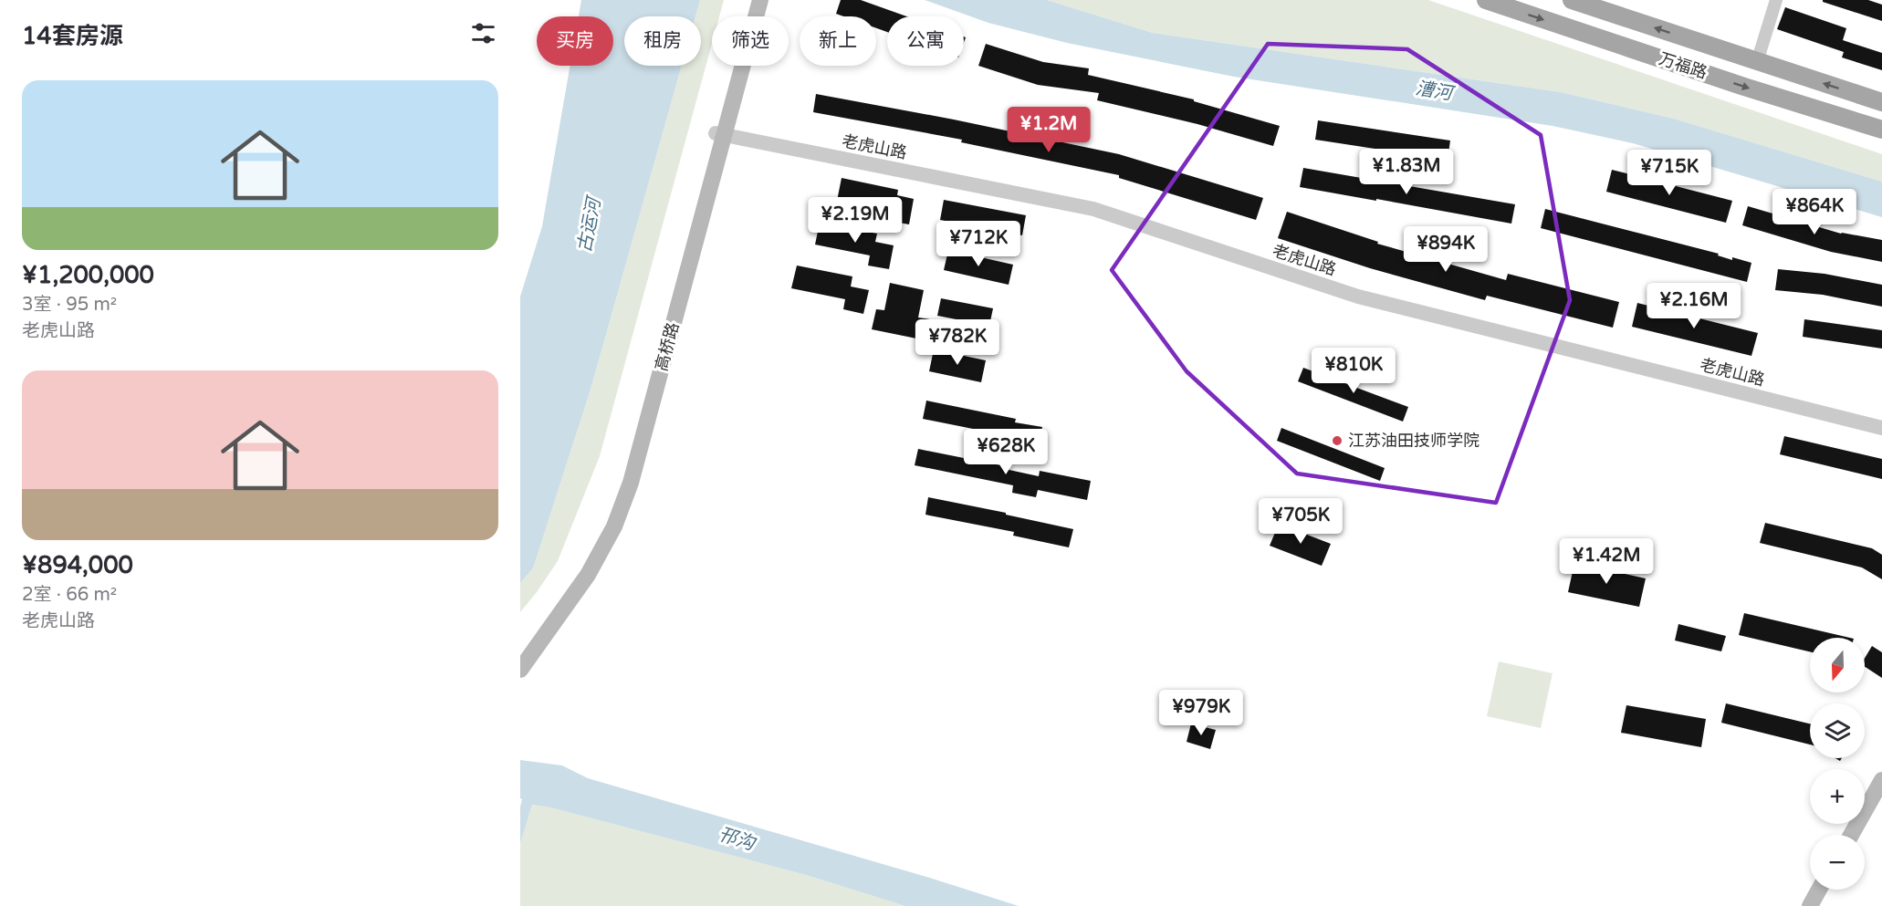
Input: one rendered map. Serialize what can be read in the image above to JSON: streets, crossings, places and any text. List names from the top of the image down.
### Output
{
  "streets": {
    "main road": ["万福路", "高桥路"],
    "street": ["老虎山路"]
  },
  "crossings": [
    ["老虎山路", "高桥路"]
  ],
  "water": ["漕河", "古运河", "邗沟"],
  "places": ["江苏油田技师学院"],
  "north": "bottom",
  "page": {
    "heading": "14套房源",
    "chip": [
      "买房",
      "租房",
      "筛选",
      "新上",
      "公寓"
    ],
    "list": [
      {
        "name": "¥1,200,000",
        "note": "3室 · 95 m² · 老虎山路"
      },
      {
        "name": "¥894,000",
        "note": "2室 · 66 m² · 老虎山路"
      }
    ],
    "price": [
      "¥1.2M",
      "¥1.83M",
      "¥715K",
      "¥864K",
      "¥2.19M",
      "¥712K",
      "¥894K",
      "¥2.16M",
      "¥782K",
      "¥810K",
      "¥628K",
      "¥705K",
      "¥1.42M",
      "¥979K"
    ],
    "map_buttons": ["+", "−"]
  }
}
